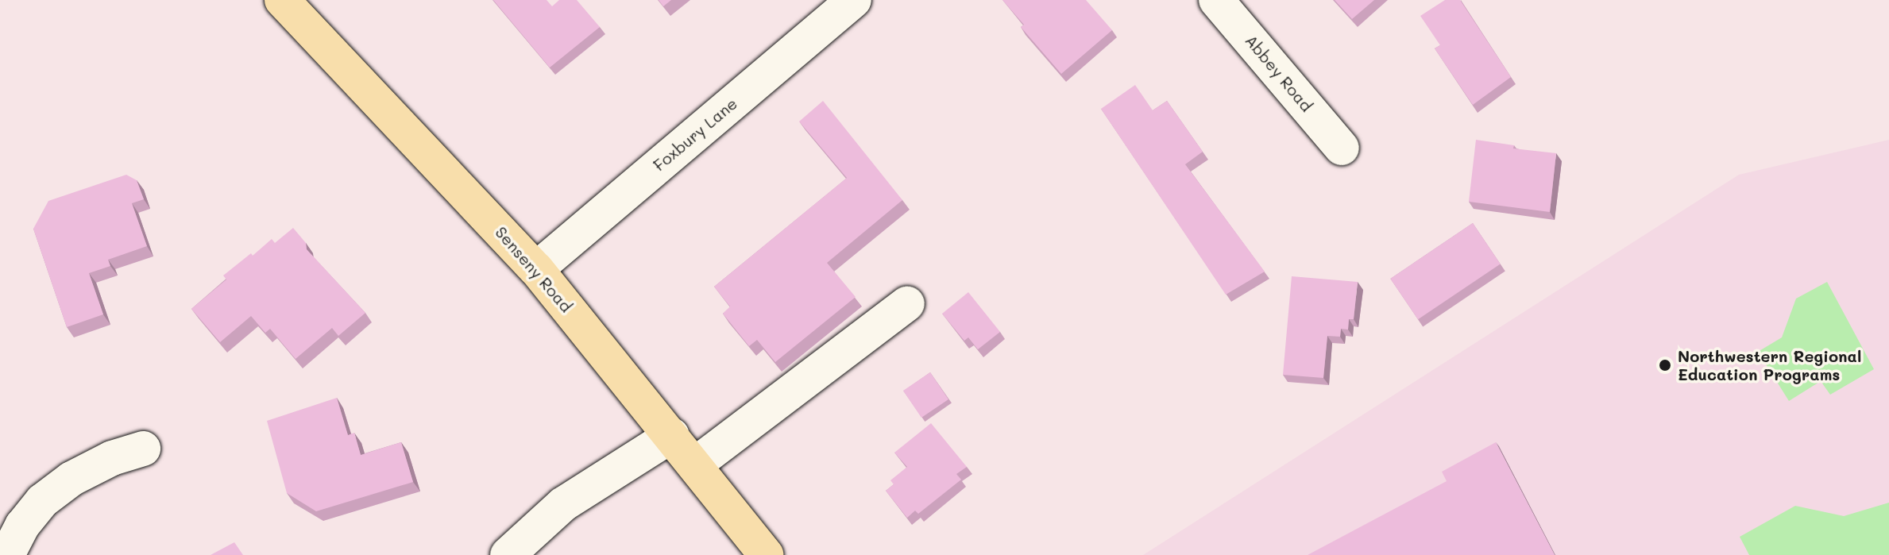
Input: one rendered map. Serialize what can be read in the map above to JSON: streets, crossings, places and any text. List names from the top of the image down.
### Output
{
  "streets": {
    "main road": ["Senseny Road"],
    "street": ["Abbey Road", "Foxbury Lane"]
  },
  "crossings": [
    ["Foxbury Lane", "Senseny Road"]
  ],
  "places": ["Northwestern Regional Education Programs"]
}
